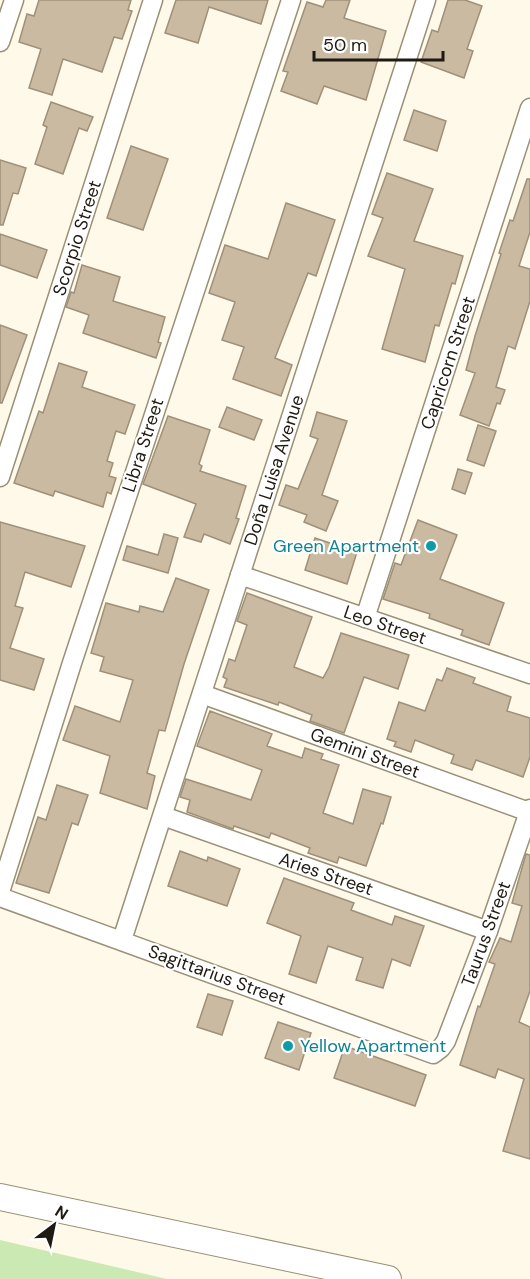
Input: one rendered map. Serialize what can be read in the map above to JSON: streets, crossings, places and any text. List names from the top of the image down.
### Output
{
  "streets": {
    "street": [
      "Scorpio Street",
      "Capricorn Street",
      "Libra Street",
      "Doña Luisa Avenue",
      "Leo Street",
      "Gemini Street",
      "Aries Street",
      "Taurus Street",
      "Sagittarius Street"
    ]
  },
  "crossings": [
    ["Capricorn Street", "Leo Street"],
    ["Doña Luisa Avenue", "Leo Street"],
    ["Doña Luisa Avenue", "Gemini Street"],
    ["Doña Luisa Avenue", "Aries Street"],
    ["Doña Luisa Avenue", "Sagittarius Street"],
    ["Gemini Street", "Taurus Street"],
    ["Aries Street", "Taurus Street"],
    ["Taurus Street", "Sagittarius Street"]
  ],
  "places": ["Green Apartment", "Yellow Apartment"],
  "scale_bar": "50 m",
  "north": "top right"
}
